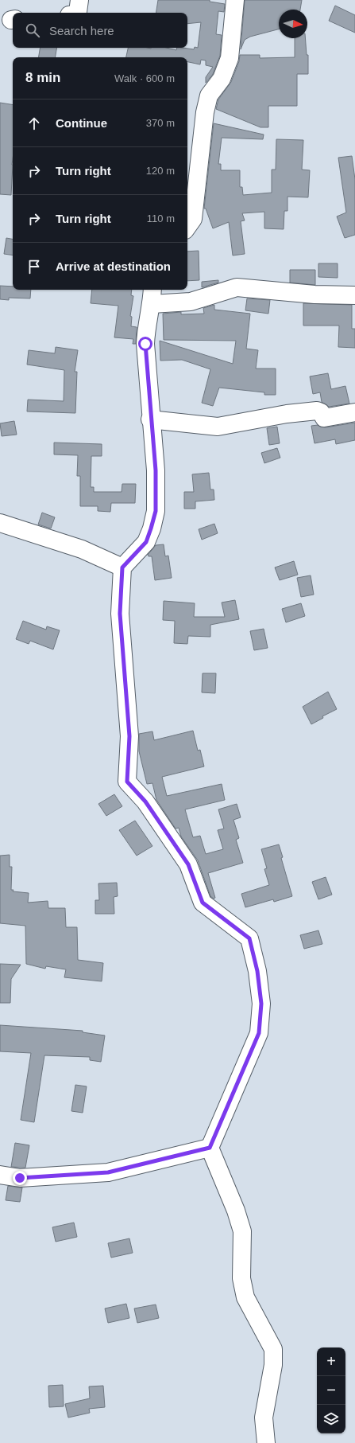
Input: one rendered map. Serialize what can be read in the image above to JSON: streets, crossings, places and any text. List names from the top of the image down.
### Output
{
  "north": "right",
  "page": {
    "search": "Search here",
    "heading": ["8 min", "Walk · 600 m"],
    "list": [
      ["Continue", "370 m"],
      ["Turn right", "120 m"],
      ["Turn right", "110 m"],
      "Arrive at destination"
    ],
    "map_buttons": ["+", "−"]
  }
}
